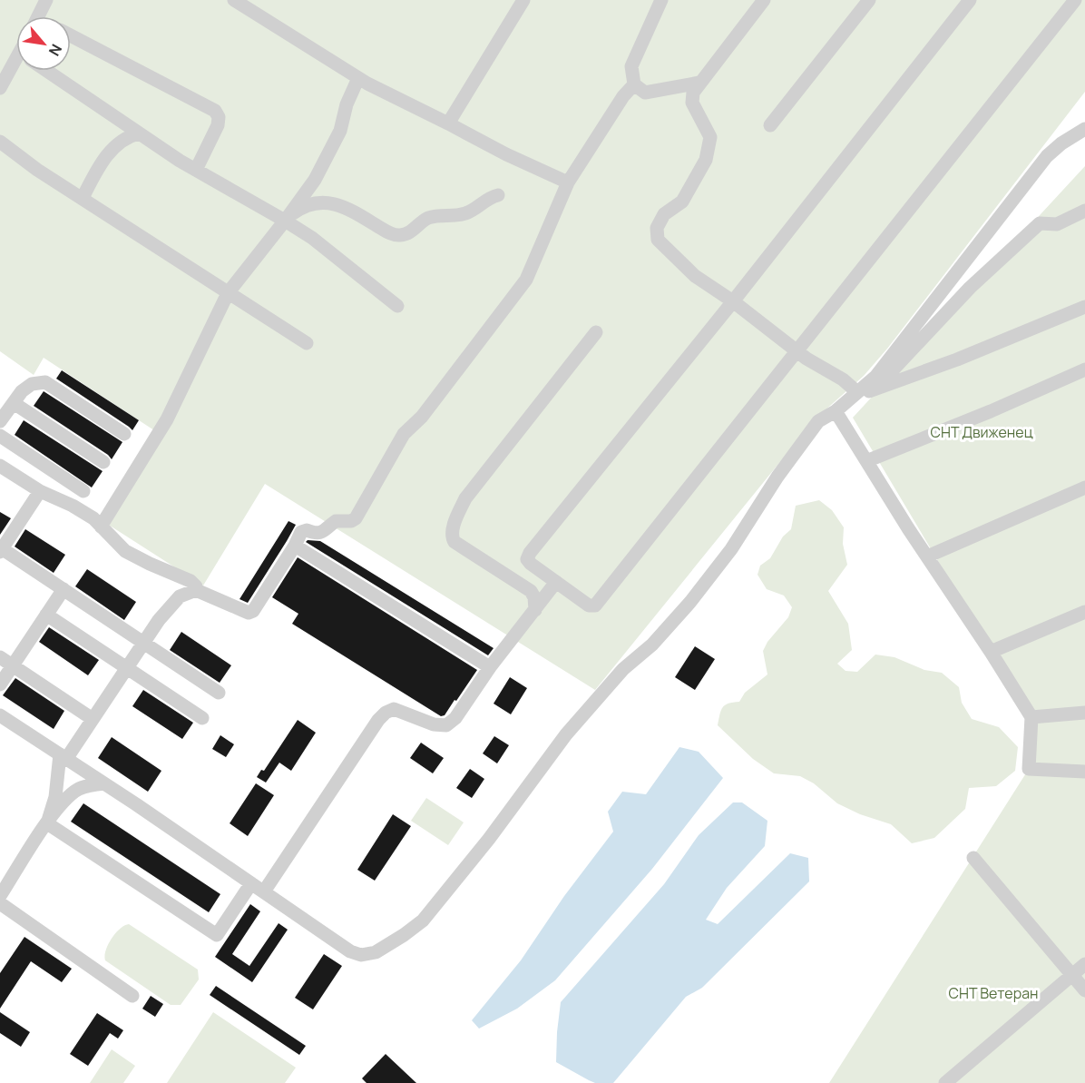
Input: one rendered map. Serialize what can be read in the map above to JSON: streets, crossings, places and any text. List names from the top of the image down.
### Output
{
  "parks": ["СНТ Движенец", "СНТ Ветеран"],
  "north": "bottom right"
}
